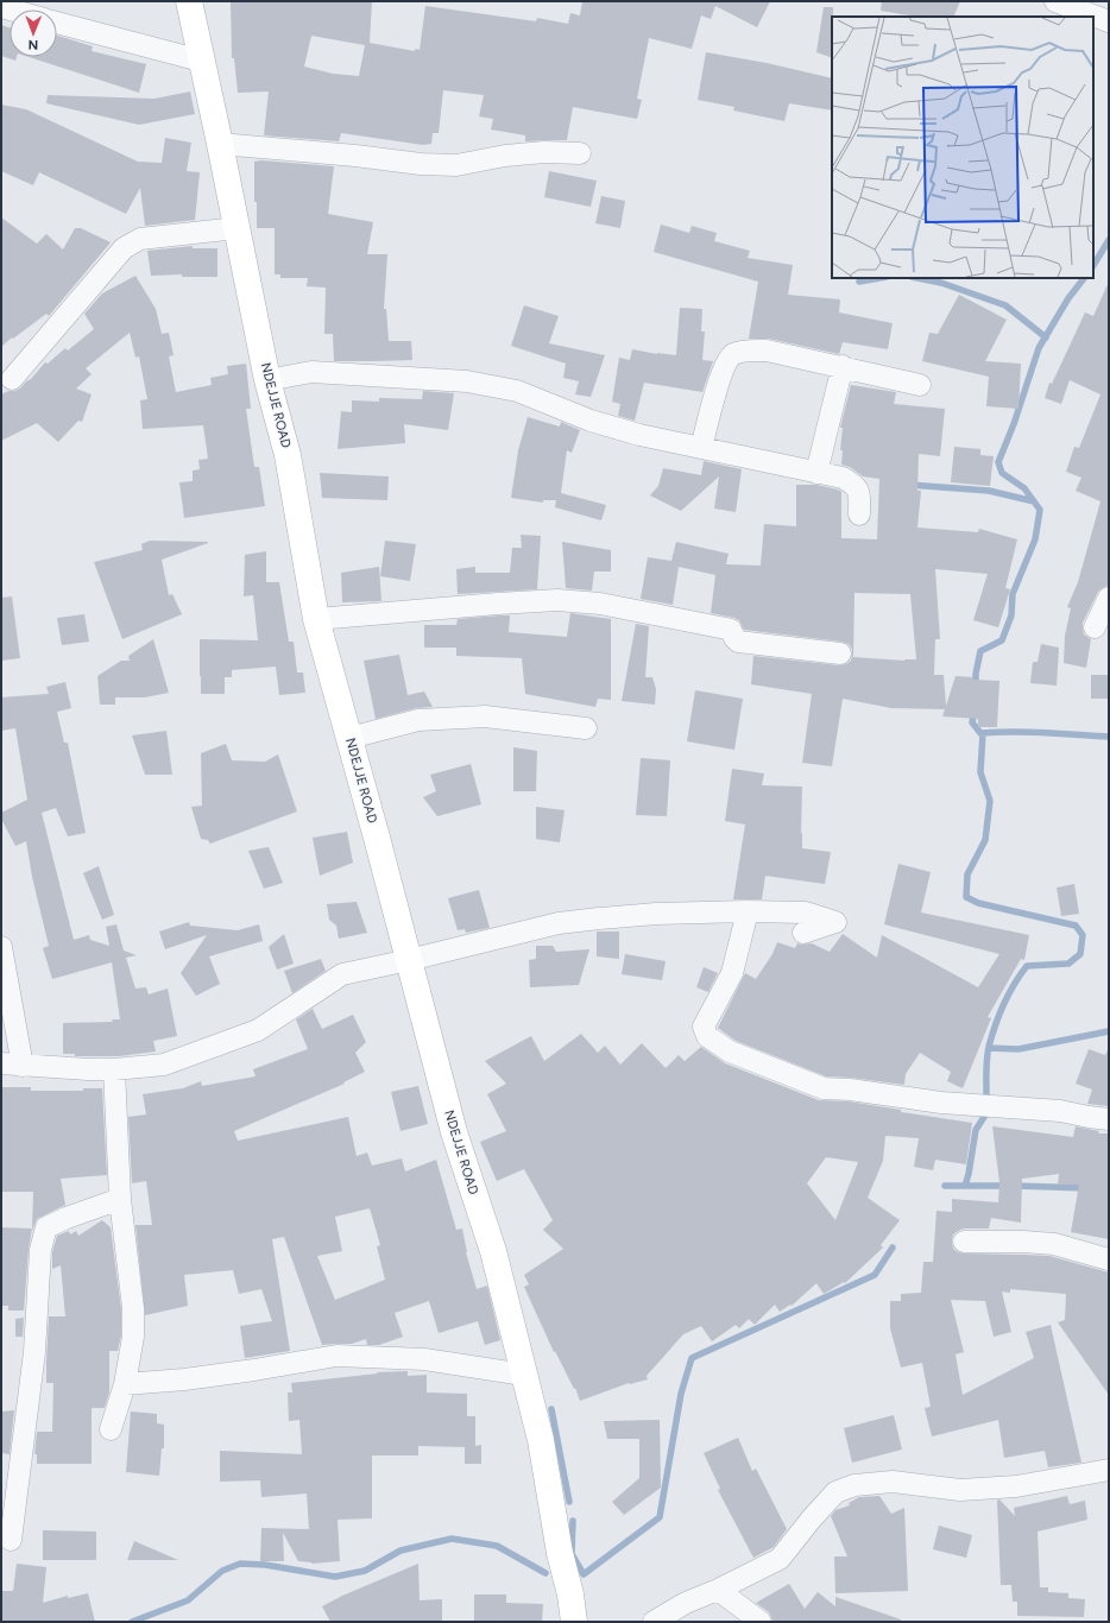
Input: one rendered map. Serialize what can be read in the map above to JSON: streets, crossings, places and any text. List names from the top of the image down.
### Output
{
  "streets": {
    "street": ["NDEJJE ROAD"]
  },
  "north": "bottom"
}
